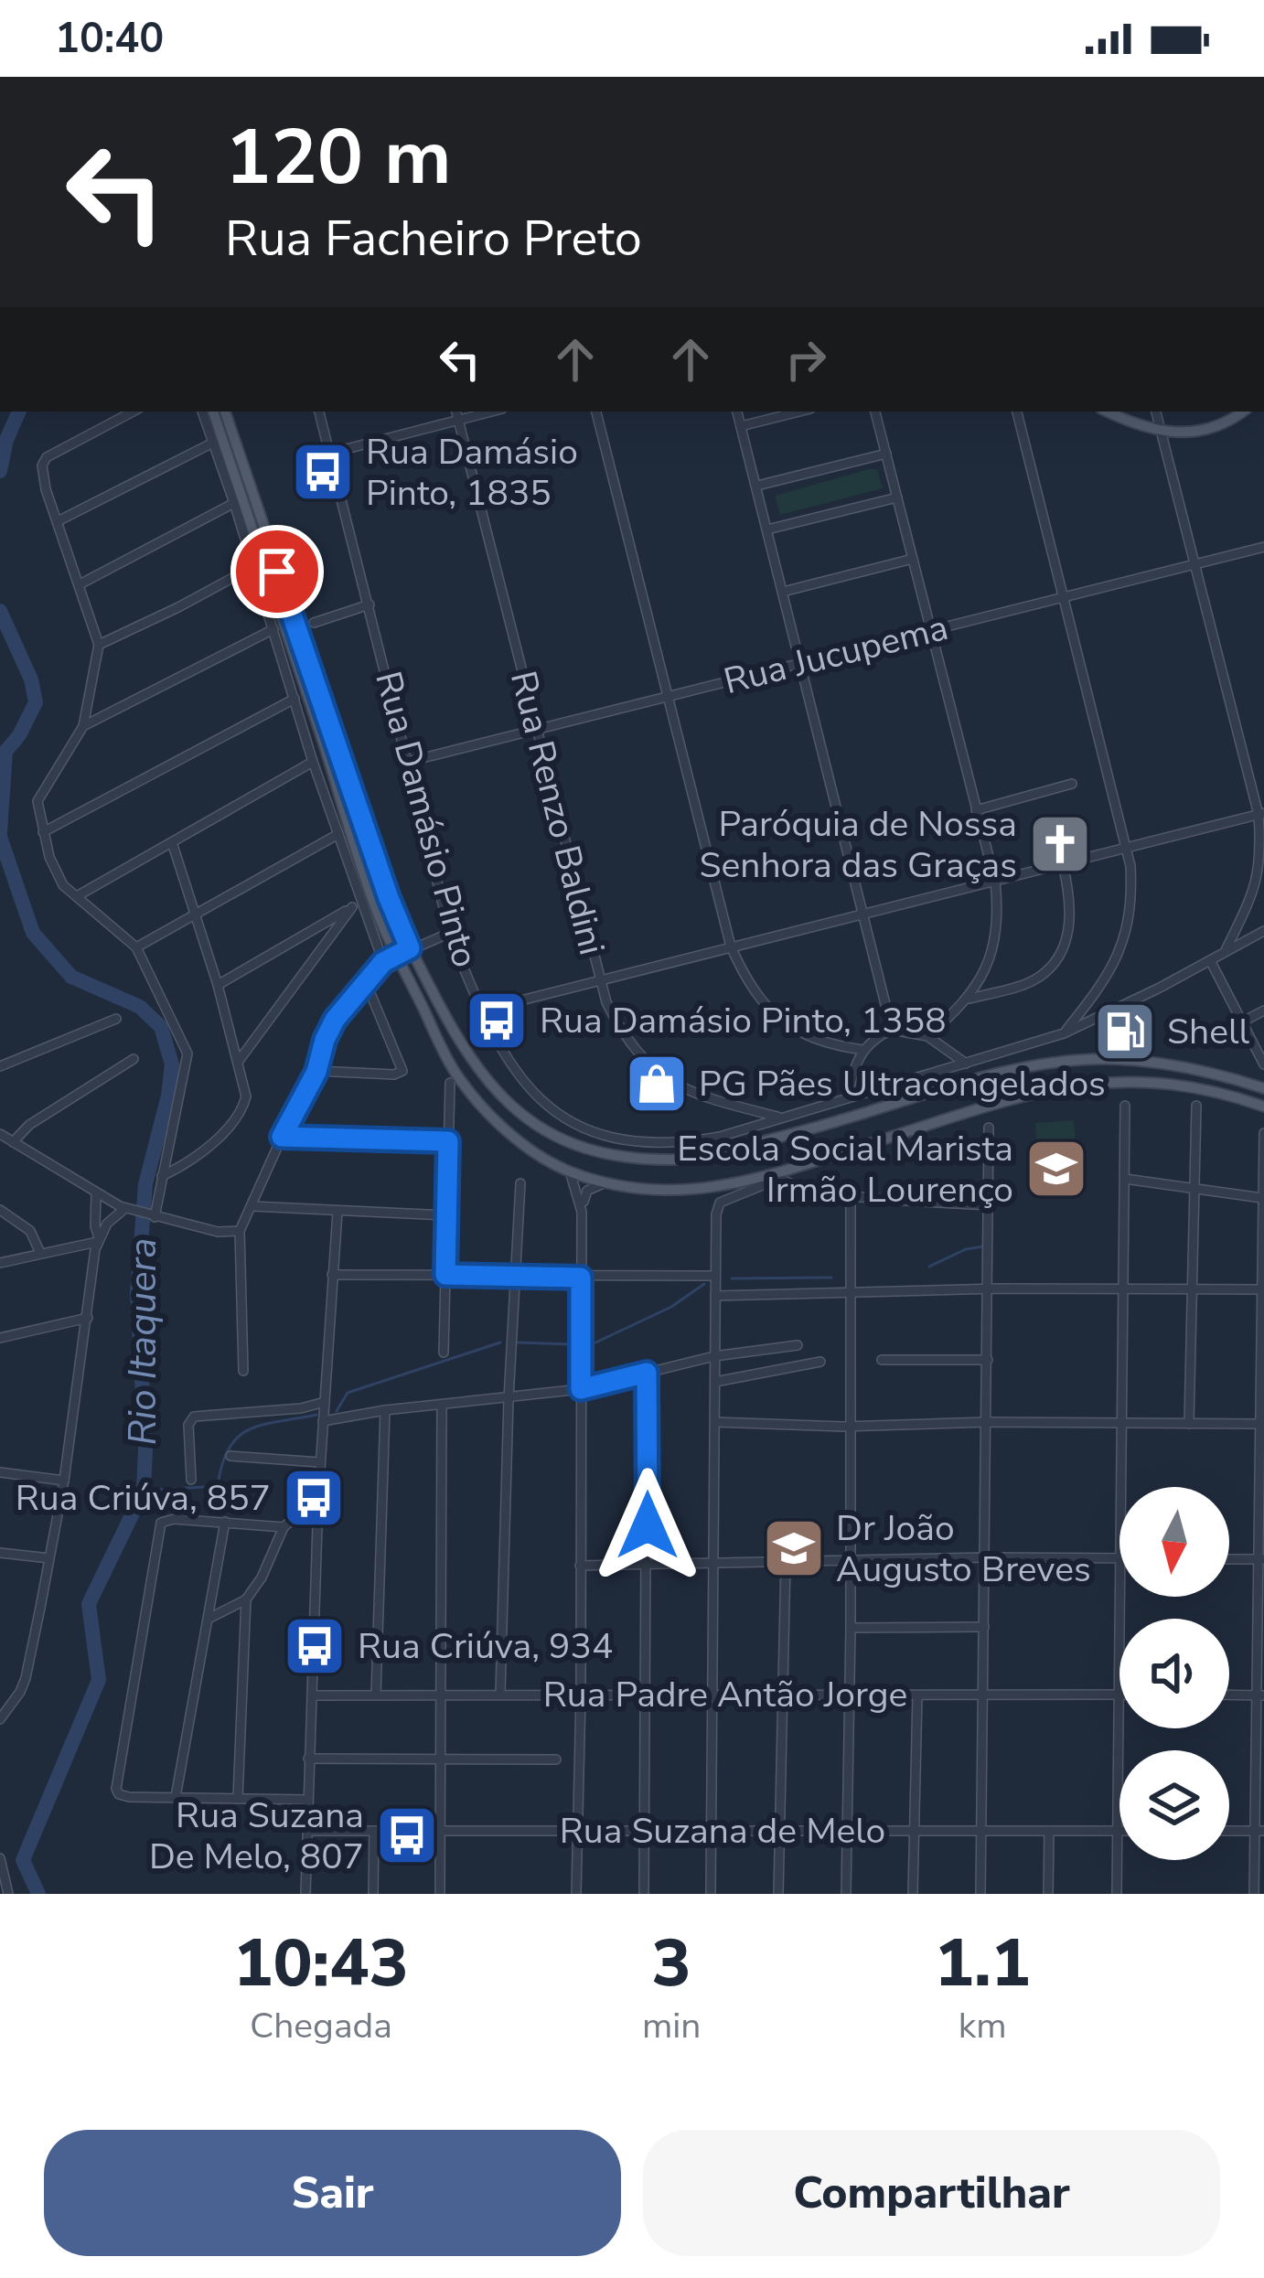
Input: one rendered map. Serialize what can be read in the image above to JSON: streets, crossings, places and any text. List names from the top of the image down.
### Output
{
  "streets": {
    "street": [
      "Rua Jucupema",
      "Rua Renzo Baldini",
      "Rua Damásio Pinto",
      "Rua Padre Antão Jorge",
      "Rua Suzana de Melo"
    ]
  },
  "crossings": [
    ["Rua Jucupema", "Rua Renzo Baldini"],
    ["Rua Jucupema", "Rua Damásio Pinto"],
    ["Rua Renzo Baldini", "Rua Damásio Pinto"]
  ],
  "water": ["Rio Itaquera"],
  "places": {
    "bus stop": [
      "Rua Damásio Pinto, 1835",
      "Rua Damásio Pinto, 1358",
      "Rua Criúva, 857",
      "Rua Criúva, 934",
      "Rua Suzana De Melo, 807"
    ],
    "church": ["Paróquia de Nossa Senhora das Graças"],
    "fuel station": ["Shell"],
    "shop": ["PG Pães Ultracongelados"],
    "school or university": ["Escola Social Marista Irmão Lourenço", "Dr João Augusto Breves"]
  },
  "north": "bottom",
  "page": {
    "status": "10:40",
    "turn": ["120 m", "Rua Facheiro Preto"],
    "eta": [
      "10:43",
      "Chegada",
      "3",
      "min",
      "1.1",
      "km"
    ],
    "buttons": ["Sair", "Compartilhar"]
  }
}
